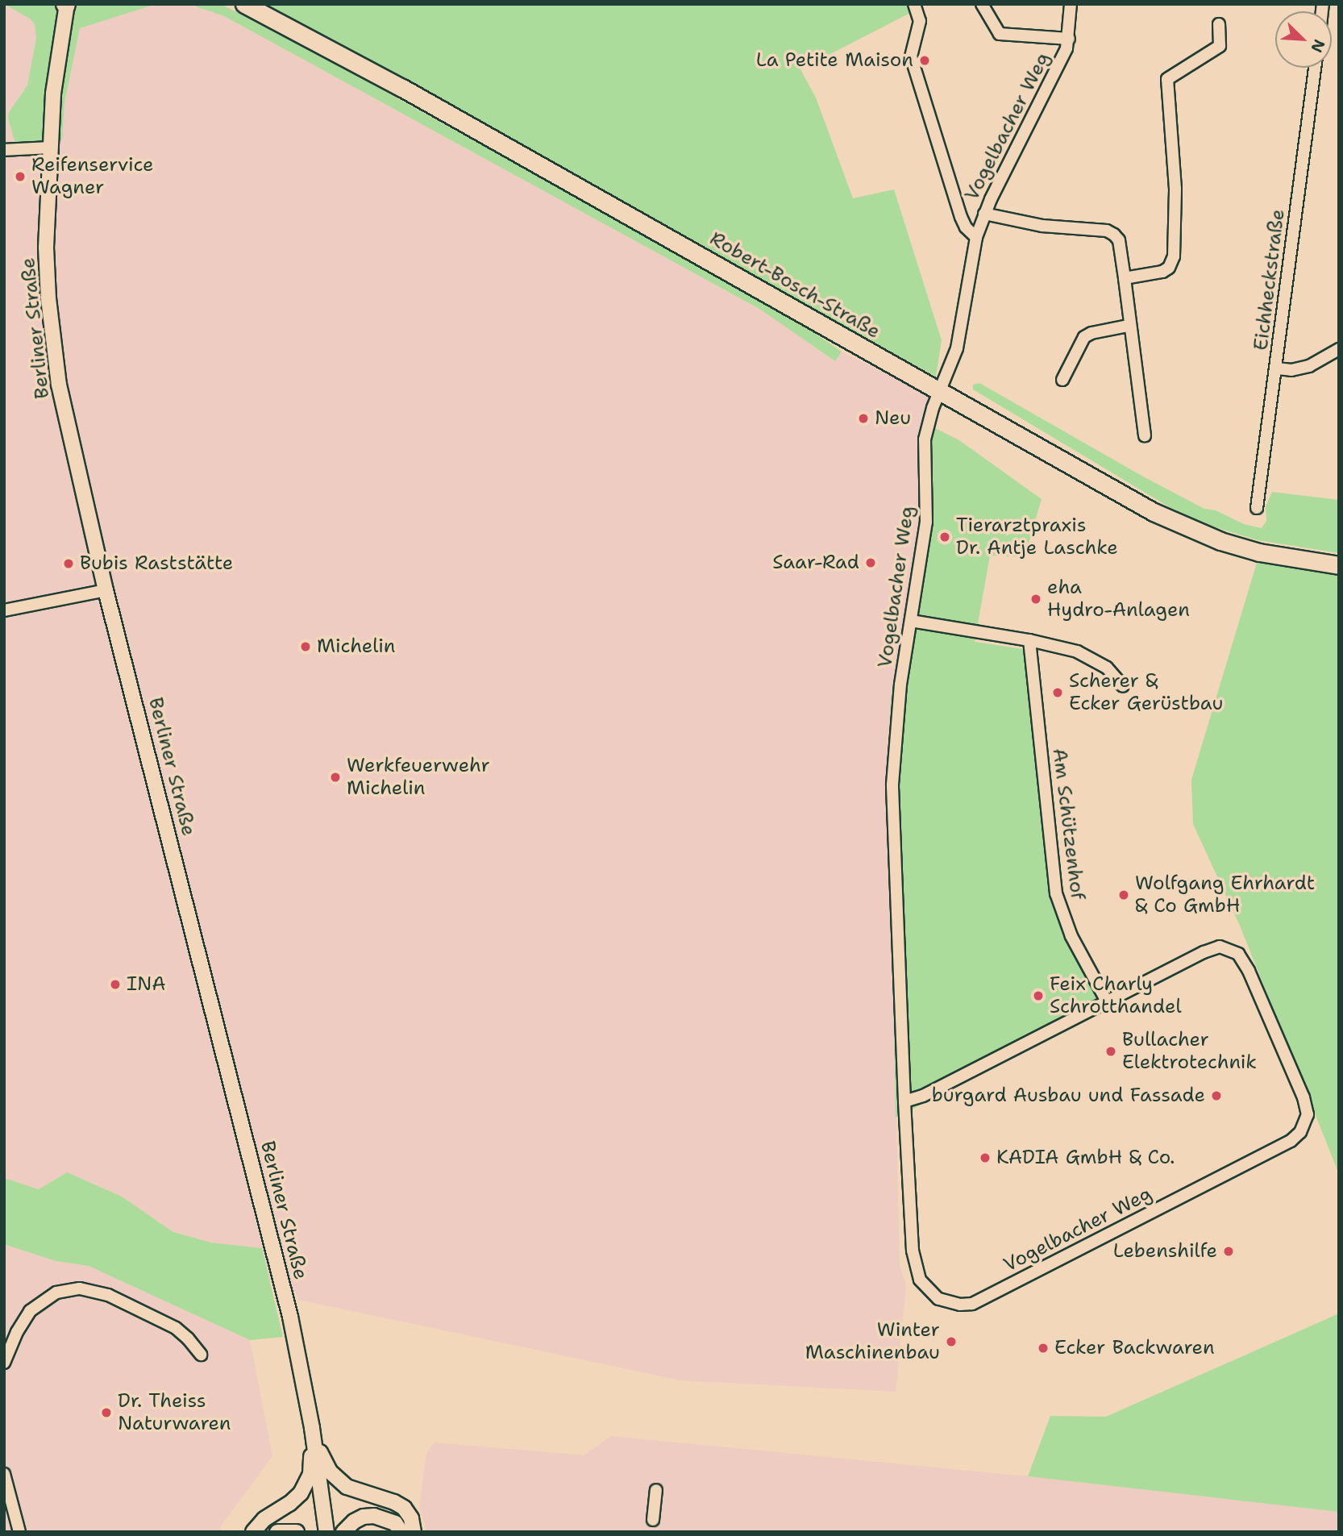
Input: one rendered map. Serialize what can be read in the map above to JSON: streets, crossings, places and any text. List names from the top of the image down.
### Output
{
  "streets": {
    "main road": ["Robert-Bosch-Straße"],
    "street": [
      "Vogelbacher Weg",
      "Eichheckstraße",
      "Berliner Straße",
      "Am Schützenhof"
    ]
  },
  "crossings": [
    ["Vogelbacher Weg", "Robert-Bosch-Straße"],
    ["Vogelbacher Weg", "Am Schützenhof"]
  ],
  "places": [
    "La Petite Maison",
    "Reifenservice Wagner",
    "Neu",
    "Tierarztpraxis Dr. Antje Laschke",
    "Saar-Rad",
    "Bubis Raststätte",
    "eha Hydro-Anlagen",
    "Michelin",
    "Scherer & Ecker Gerüstbau",
    "Werkfeuerwehr Michelin",
    "Wolfgang Ehrhardt & Co GmbH",
    "INA",
    "Feix Charly Schrotthandel",
    "Bullacher Elektrotechnik",
    "burgard Ausbau und Fassade",
    "KADIA GmbH & Co.",
    "Lebenshilfe",
    "Winter Maschinenbau",
    "Ecker Backwaren",
    "Dr. Theiss Naturwaren"
  ],
  "north": "bottom right"
}
